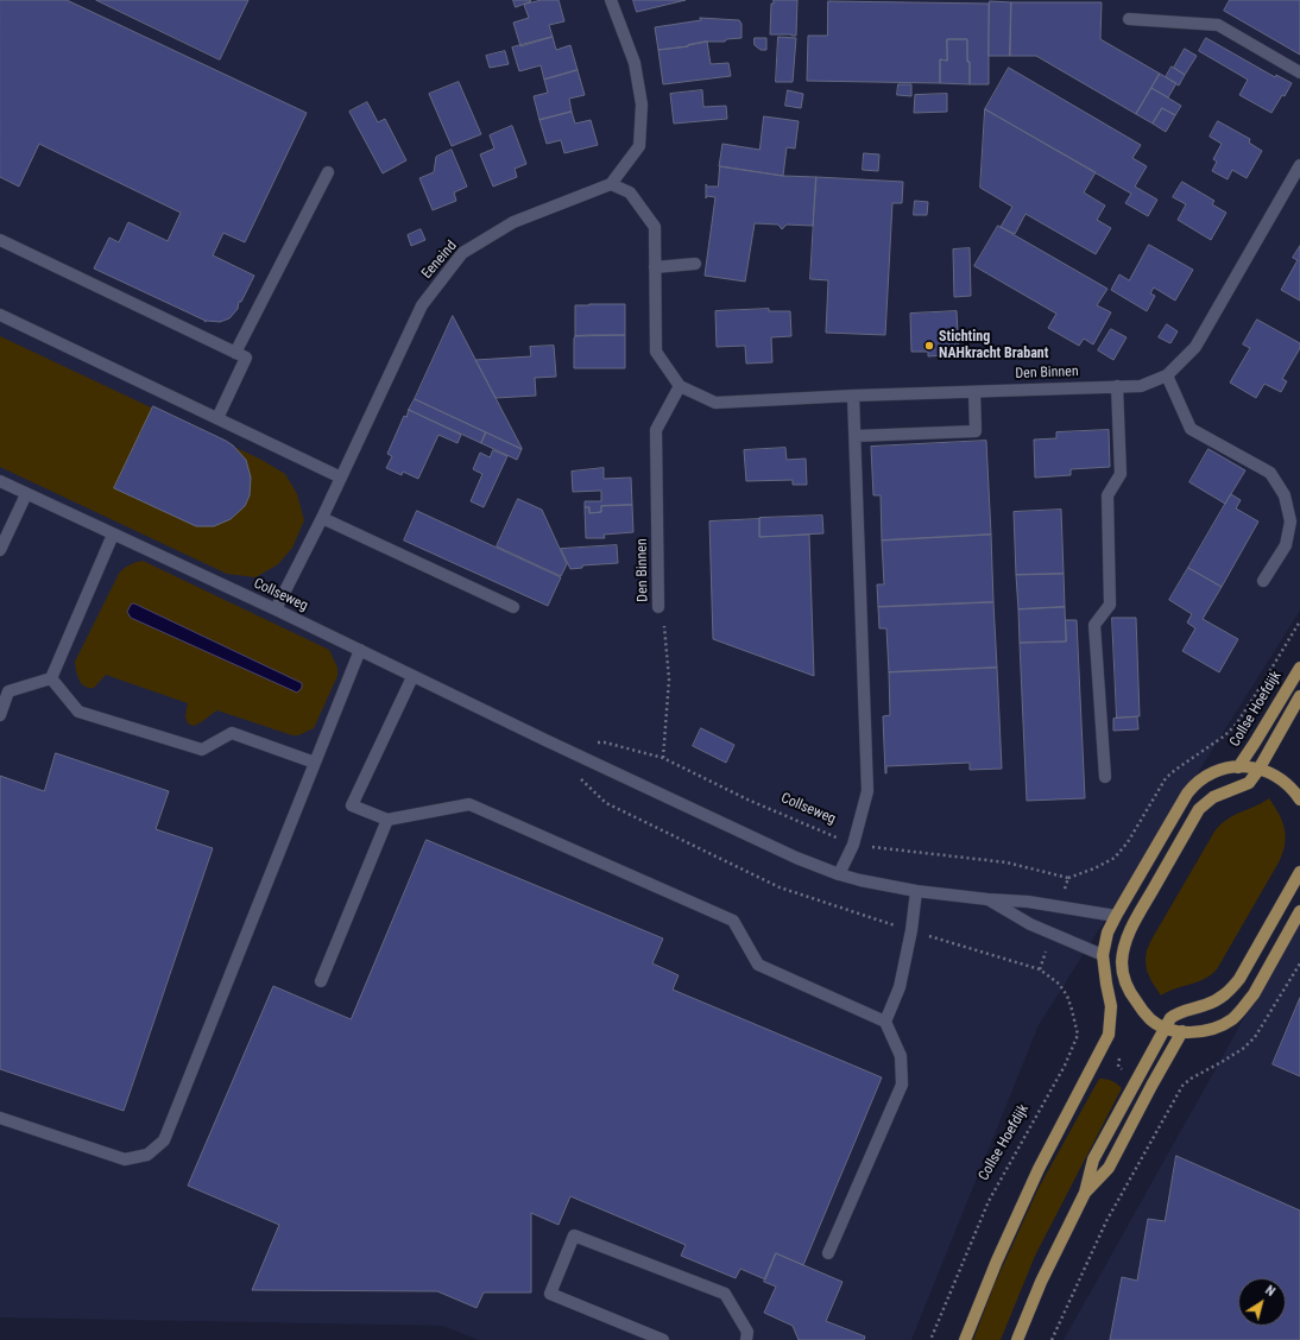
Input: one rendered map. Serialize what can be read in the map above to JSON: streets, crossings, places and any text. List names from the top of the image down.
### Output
{
  "streets": {
    "main road": ["Collse Hoefdijk"],
    "street": ["Eeneind", "Den Binnen", "Collseweg"]
  },
  "crossings": [
    ["Eeneind", "Collseweg"],
    ["Den Binnen", "Collseweg"]
  ],
  "places": ["Stichting NAHkracht Brabant"],
  "north": "top right"
}
